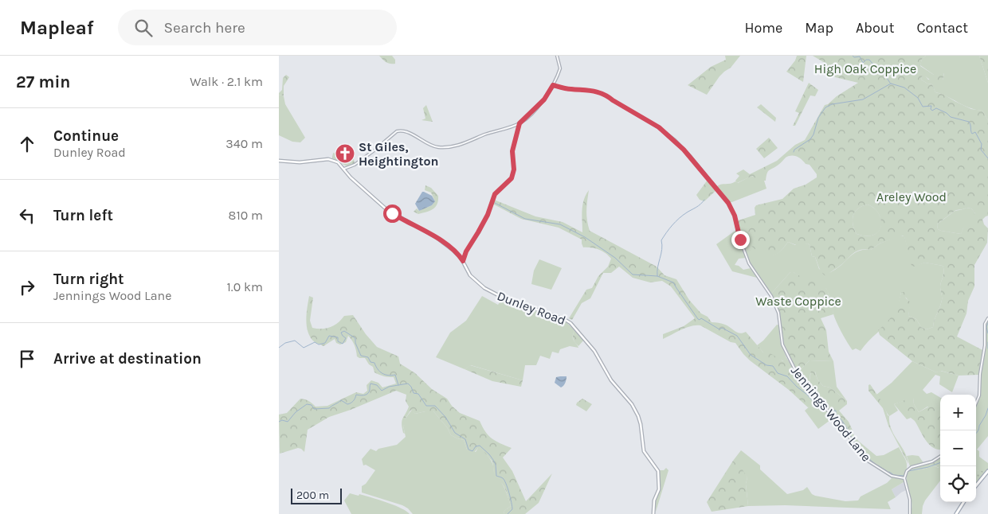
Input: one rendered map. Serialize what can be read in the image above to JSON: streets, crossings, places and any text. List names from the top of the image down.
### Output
{
  "streets": {
    "street": ["Dunley Road", "Jennings Wood Lane"]
  },
  "parks": ["High Oak Coppice", "Areley Wood", "Waste Coppice"],
  "places": {
    "church": ["St Giles, Heightington"]
  },
  "scale_bar": "200 m",
  "page": {
    "header": "Mapleaf",
    "search": "Search here",
    "nav": [
      "Home",
      "Map",
      "About",
      "Contact"
    ],
    "heading": ["27 min", "Walk · 2.1 km"],
    "list": [
      ["Continue", "Dunley Road", "340 m"],
      ["Turn left", "810 m"],
      ["Turn right", "Jennings Wood Lane", "1.0 km"],
      "Arrive at destination"
    ],
    "map_buttons": ["+", "−"],
    "scale": "200 m"
  }
}
